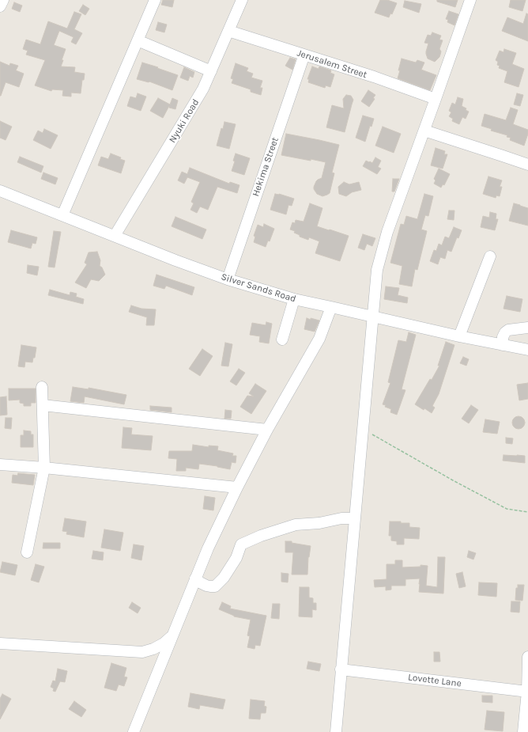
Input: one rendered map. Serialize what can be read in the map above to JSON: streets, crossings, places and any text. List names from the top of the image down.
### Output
{
  "streets": {
    "street": [
      "Jerusalem Street",
      "Nyuki Road",
      "Hekima Street",
      "Silver Sands Road",
      "Lovette Lane"
    ]
  },
  "crossings": [
    ["Jerusalem Street", "Nyuki Road"],
    ["Jerusalem Street", "Hekima Street"],
    ["Nyuki Road", "Silver Sands Road"],
    ["Hekima Street", "Silver Sands Road"]
  ]
}
